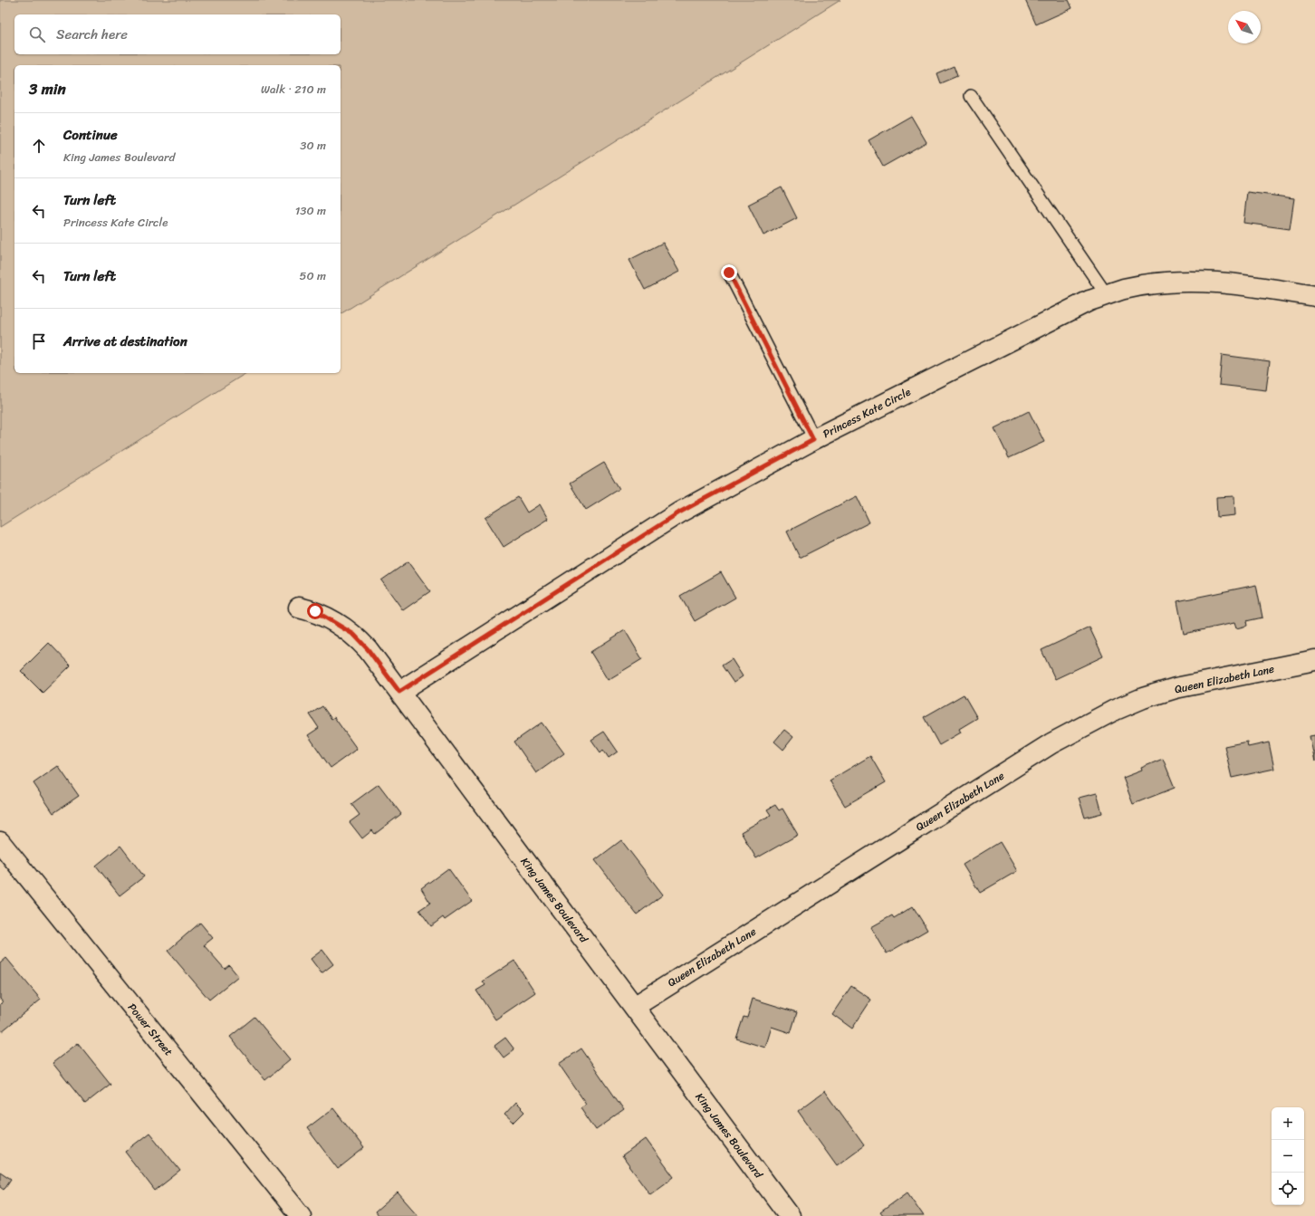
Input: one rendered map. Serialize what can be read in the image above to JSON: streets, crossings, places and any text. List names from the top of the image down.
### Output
{
  "streets": {
    "street": [
      "Princess Kate Circle",
      "Queen Elizabeth Lane",
      "King James Boulevard",
      "Power Street"
    ]
  },
  "crossings": [
    ["Princess Kate Circle", "King James Boulevard"],
    ["Queen Elizabeth Lane", "King James Boulevard"]
  ],
  "north": "top left",
  "page": {
    "search": "Search here",
    "heading": ["3 min", "Walk · 210 m"],
    "list": [
      ["Continue", "King James Boulevard", "30 m"],
      ["Turn left", "Princess Kate Circle", "130 m"],
      ["Turn left", "50 m"],
      "Arrive at destination"
    ],
    "map_buttons": ["+", "−"]
  }
}
